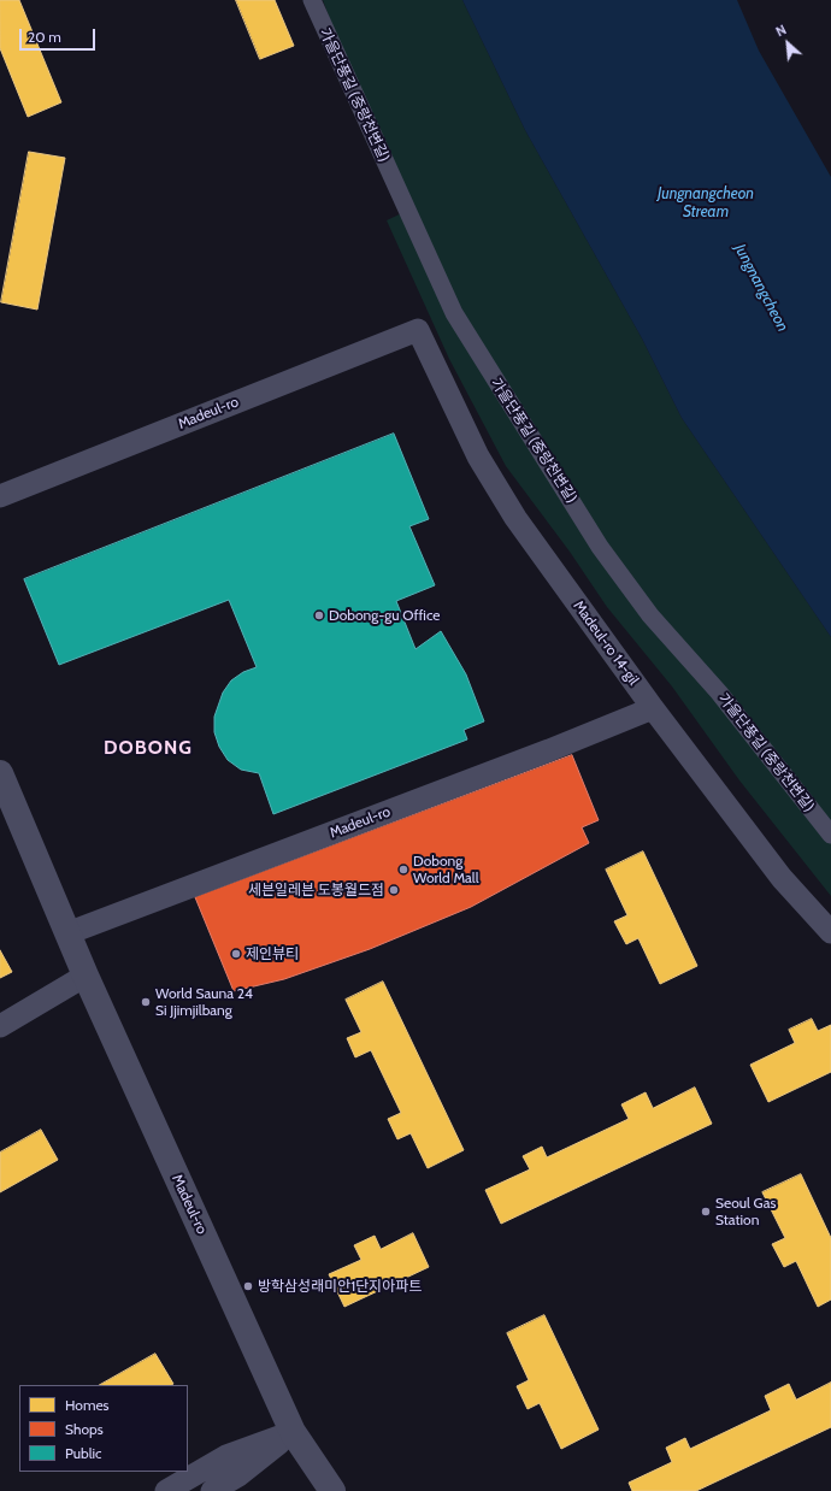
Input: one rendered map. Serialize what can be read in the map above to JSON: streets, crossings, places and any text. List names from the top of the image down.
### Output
{
  "streets": {
    "street": ["가을단풍길 (중랑천변길)", "Madeul-ro", "Madeul-ro 14-gil"]
  },
  "crossings": [
    ["Madeul-ro", "Madeul-ro 14-gil"]
  ],
  "districts": ["DOBONG"],
  "water": ["Jungnangcheon Stream", "Jungnangcheon"],
  "places": [
    "Dobong-gu Office",
    "Dobong World Mall",
    "세븐일레븐 도봉월드점",
    "제인뷰티",
    "World Sauna 24 Si Jjimjilbang",
    "Seoul Gas Station",
    "방학삼성래미안1단지아파트"
  ],
  "legend": ["Homes", "Shops", "Public"],
  "scale_bar": "20 m",
  "north": "top left"
}
